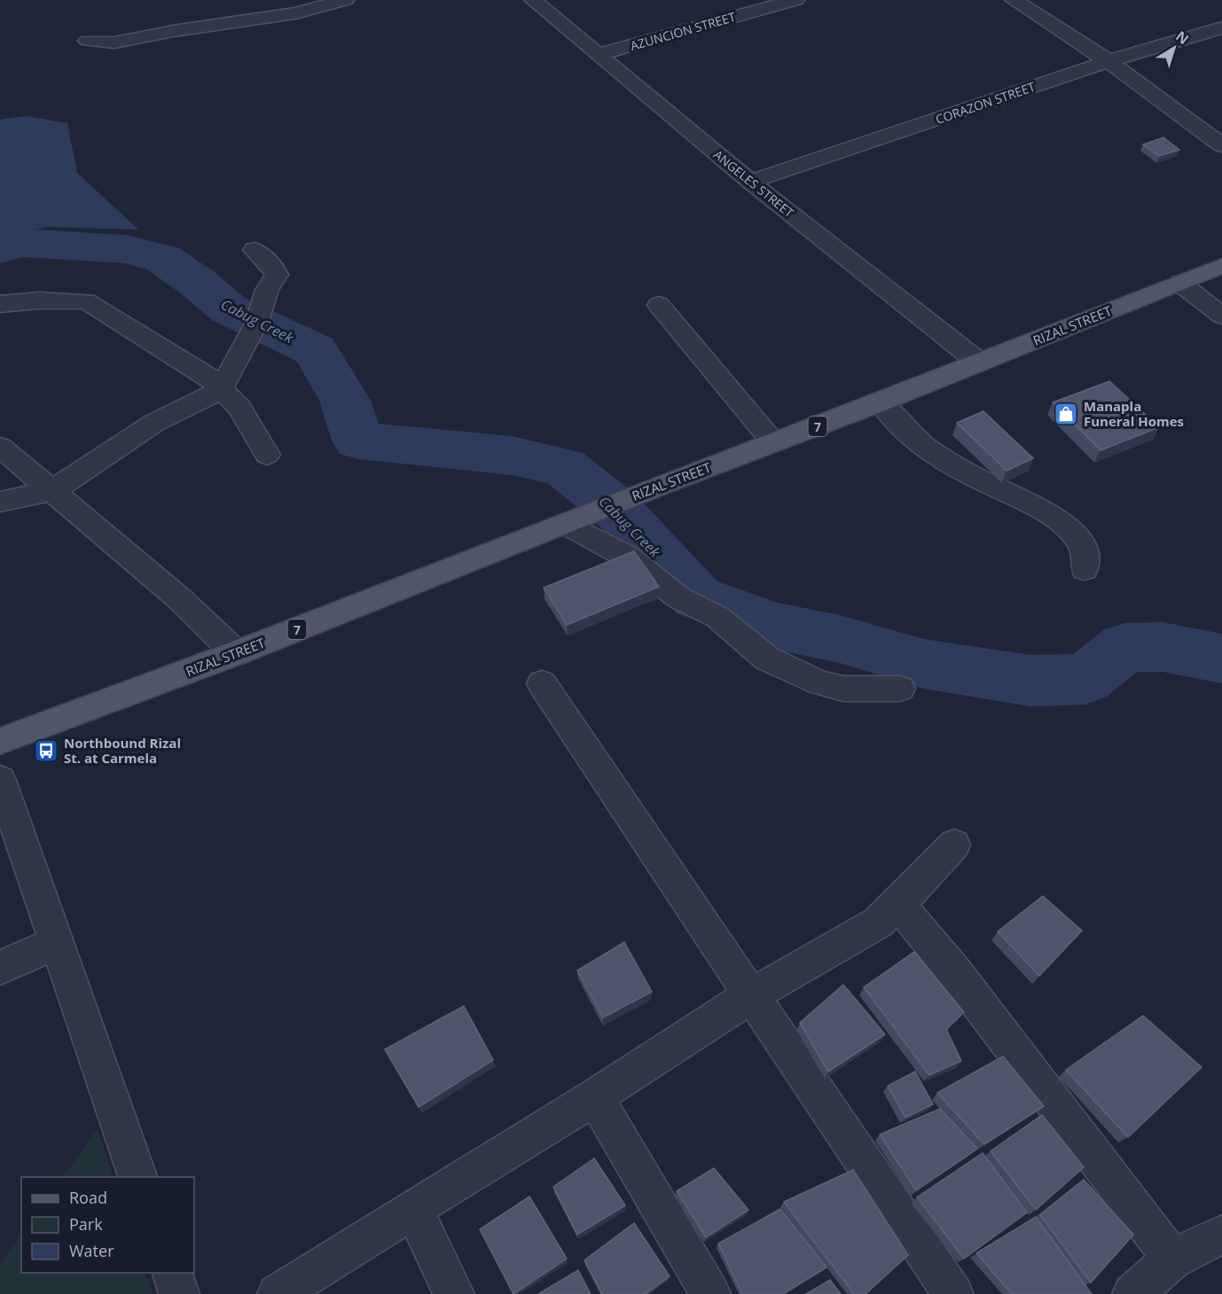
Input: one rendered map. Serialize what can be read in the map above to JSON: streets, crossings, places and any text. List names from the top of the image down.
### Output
{
  "streets": {
    "main road": ["RIZAL STREET", "7"],
    "street": ["AZUNCION STREET", "CORAZON STREET", "ANGELES STREET"]
  },
  "crossings": [
    ["AZUNCION STREET", "ANGELES STREET"],
    ["CORAZON STREET", "ANGELES STREET"],
    ["ANGELES STREET", "RIZAL STREET"]
  ],
  "water": ["Cabug Creek"],
  "places": {
    "shop": ["Manapla Funeral Homes"],
    "bus stop": ["Northbound Rizal St. at Carmela"]
  },
  "legend": ["Road", "Park", "Water"],
  "north": "top right"
}
